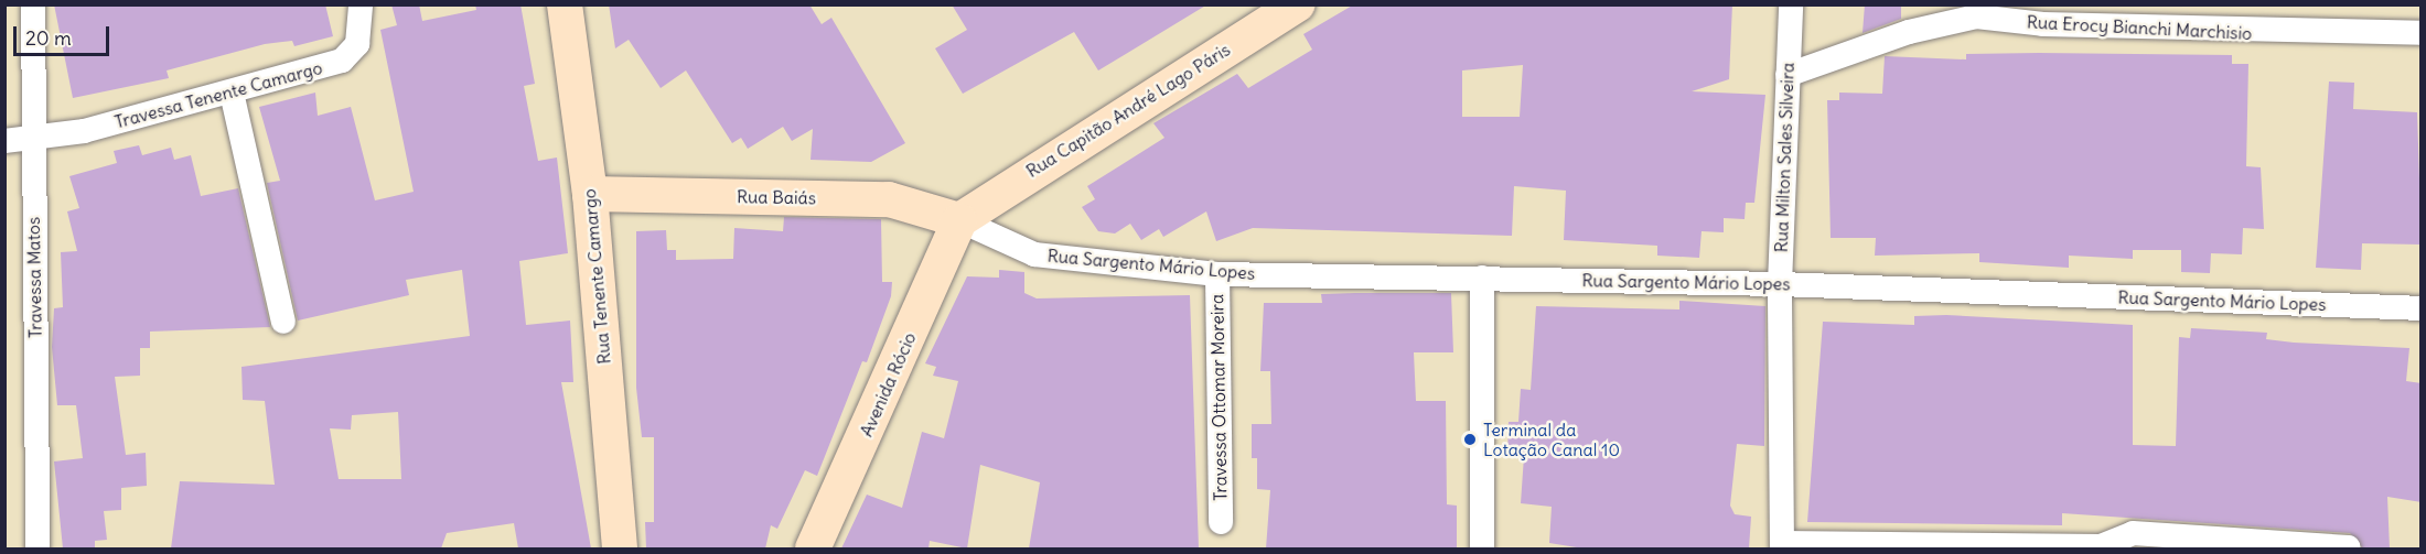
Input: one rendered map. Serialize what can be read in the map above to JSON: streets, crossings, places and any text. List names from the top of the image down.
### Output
{
  "streets": {
    "street": [
      "Rua Erocy Bianchi Marchisio",
      "Travessa Tenente Camargo",
      "Rua Capitão André Lago Páris",
      "Rua Milton Sales Silveira",
      "Rua Baiás",
      "Rua Sargento Mário Lopes",
      "Rua Tenente Camargo",
      "Travessa Matos",
      "Avenida Rócio",
      "Travessa Ottomar Moreira"
    ]
  },
  "crossings": [
    ["Rua Erocy Bianchi Marchisio", "Rua Milton Sales Silveira"],
    ["Travessa Tenente Camargo", "Travessa Matos"],
    ["Rua Capitão André Lago Páris", "Rua Baiás"],
    ["Rua Capitão André Lago Páris", "Rua Sargento Mário Lopes"],
    ["Rua Capitão André Lago Páris", "Avenida Rócio"],
    ["Rua Milton Sales Silveira", "Rua Sargento Mário Lopes"],
    ["Rua Baiás", "Rua Sargento Mário Lopes"],
    ["Rua Baiás", "Rua Tenente Camargo"],
    ["Rua Baiás", "Avenida Rócio"],
    ["Rua Sargento Mário Lopes", "Avenida Rócio"],
    ["Rua Sargento Mário Lopes", "Travessa Ottomar Moreira"]
  ],
  "places": ["Terminal da Lotação Canal 10"],
  "scale_bar": "20 m"
}
